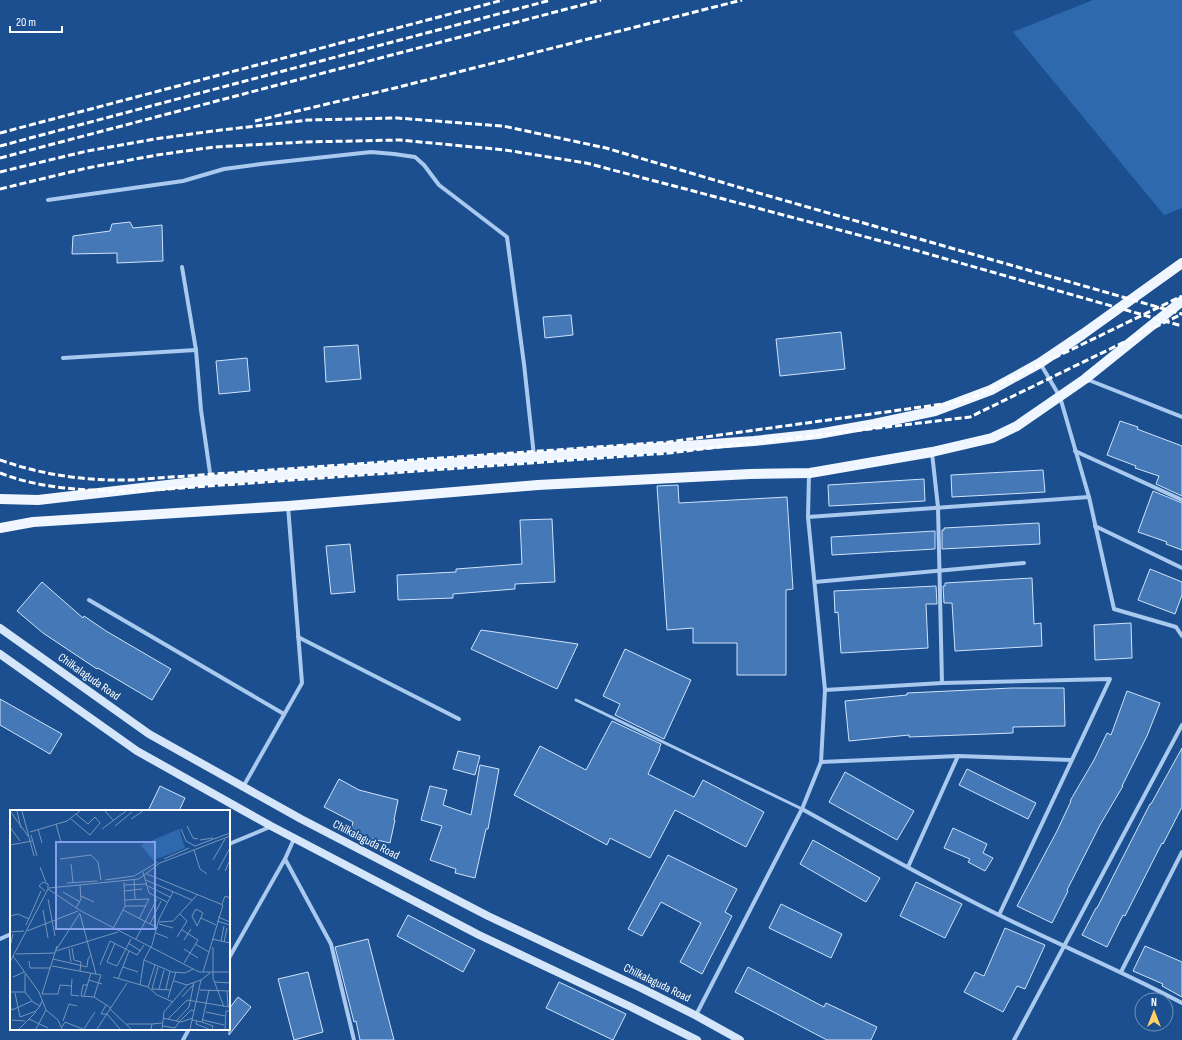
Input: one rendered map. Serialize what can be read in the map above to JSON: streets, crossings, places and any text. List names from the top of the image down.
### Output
{
  "streets": {
    "main road": ["Chilkalaguda Road"]
  },
  "scale_bar": "20 m",
  "north": "top"
}
